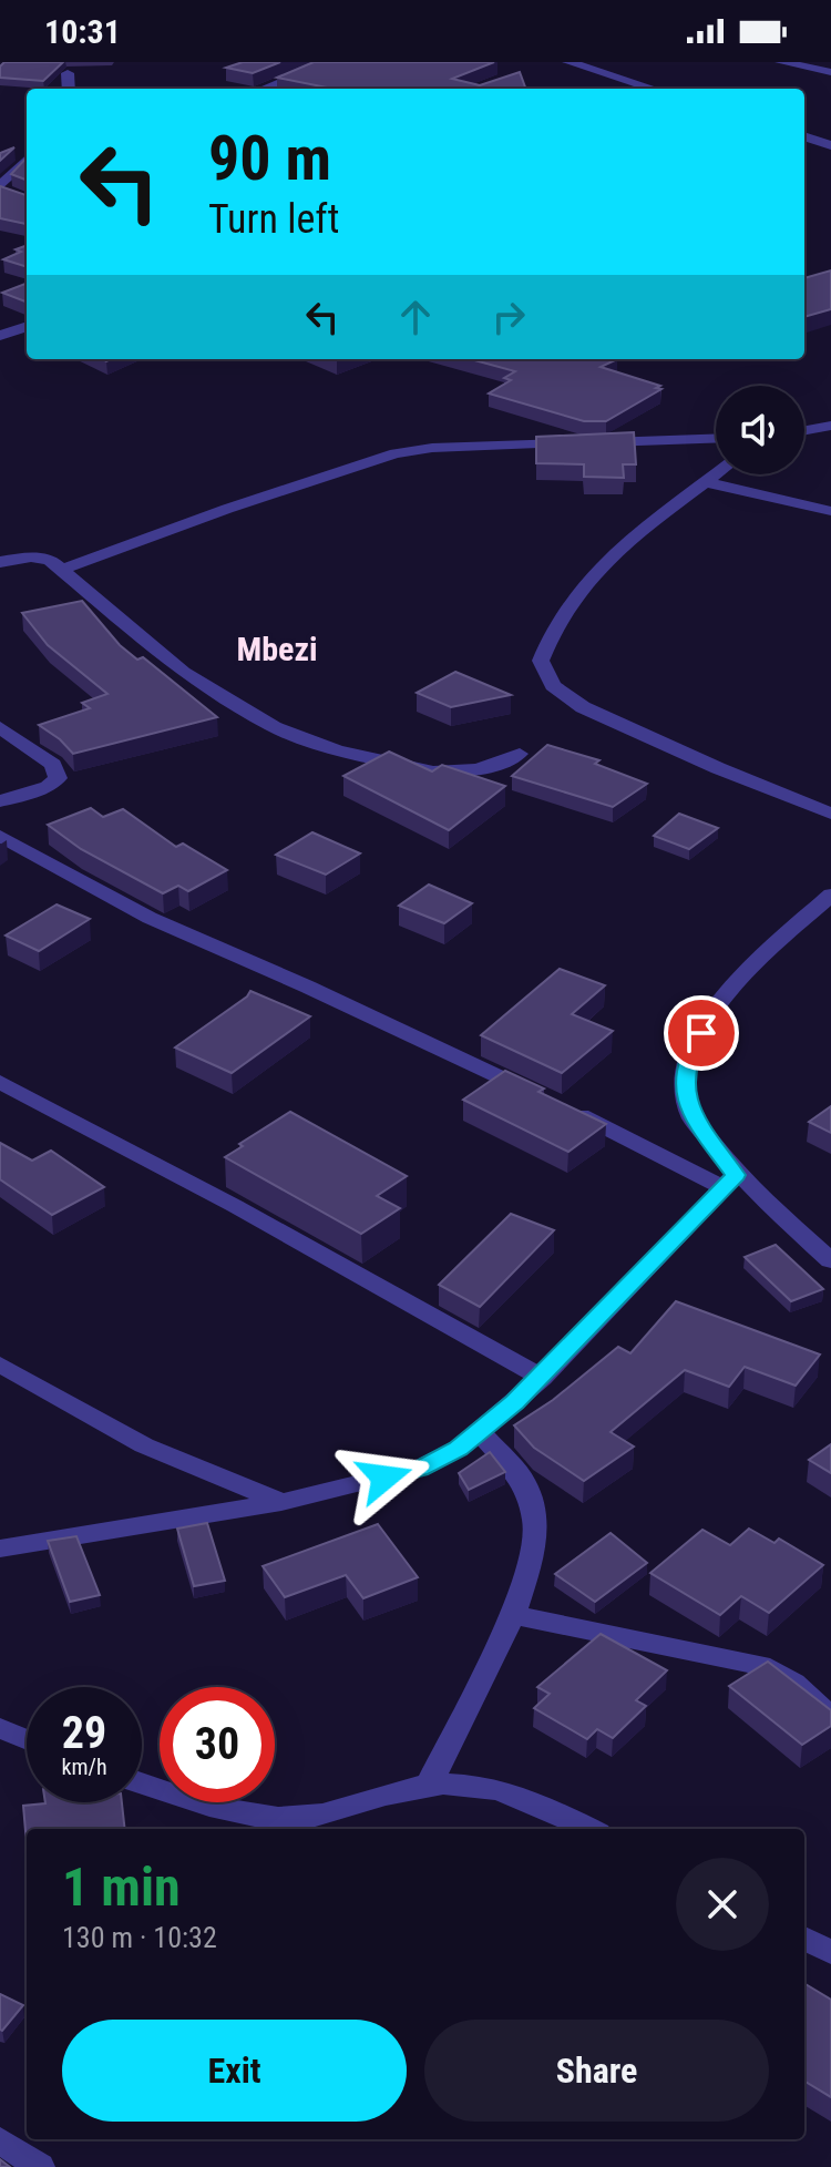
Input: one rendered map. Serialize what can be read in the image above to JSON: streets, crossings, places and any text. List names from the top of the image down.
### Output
{
  "districts": ["Mbezi"],
  "page": {
    "status": "10:31",
    "turn": ["90 m", "Turn left"],
    "speed": "29 km/h",
    "limit": "30",
    "heading": ["1 min", "130 m · 10:32"],
    "buttons": ["Exit", "Share"]
  }
}
